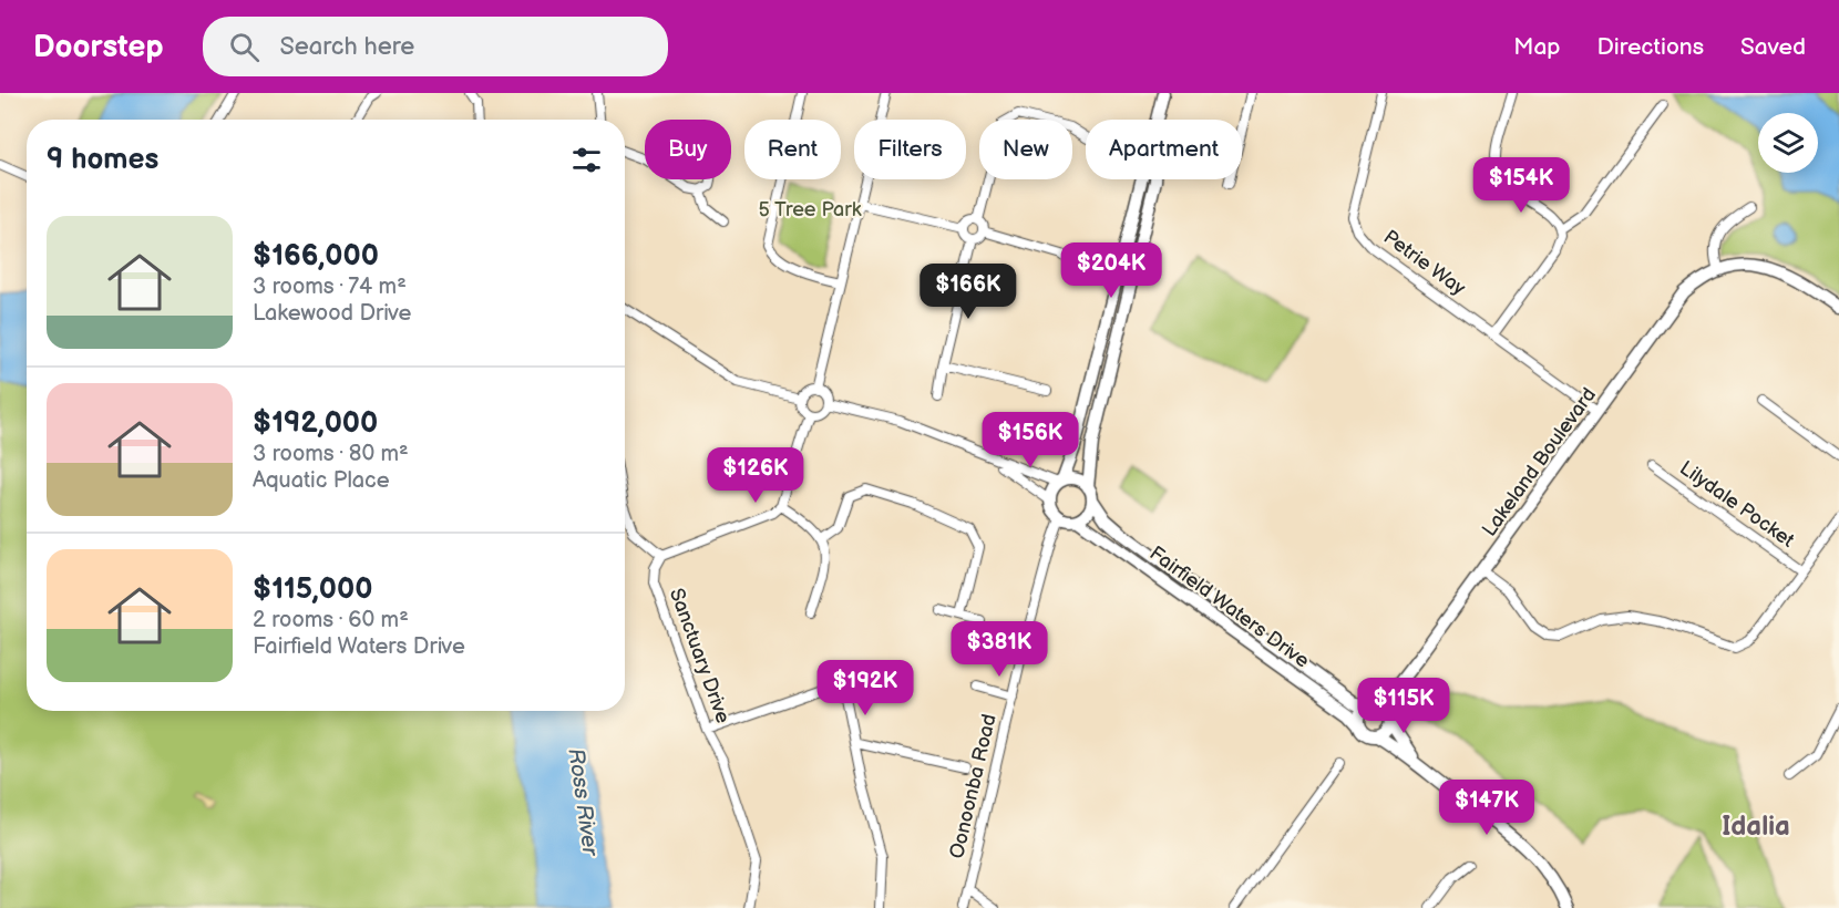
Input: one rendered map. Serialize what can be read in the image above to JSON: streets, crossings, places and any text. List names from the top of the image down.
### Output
{
  "streets": {
    "street": [
      "Petrie Way",
      "Lakeland Boulevard",
      "Lilydale Pocket",
      "Fairfield Waters Drive",
      "Sanctuary Drive",
      "Oonoonba Road"
    ]
  },
  "crossings": [
    ["Petrie Way", "Lakeland Boulevard"],
    ["Lakeland Boulevard", "Fairfield Waters Drive"],
    ["Fairfield Waters Drive", "Oonoonba Road"]
  ],
  "districts": ["Idalia"],
  "water": ["Ross River"],
  "parks": ["5 Tree Park"],
  "page": {
    "header": "Doorstep",
    "search": "Search here",
    "nav": ["Map", "Directions", "Saved"],
    "chip": [
      "Buy",
      "Rent",
      "Filters",
      "New",
      "Apartment"
    ],
    "heading": "9 homes",
    "price": [
      "$154K",
      "$204K",
      "$166K",
      "$156K",
      "$126K",
      "$381K",
      "$192K",
      "$115K",
      "$147K"
    ],
    "list": [
      {
        "name": "$166,000",
        "note": "3 rooms · 74 m² · Lakewood Drive"
      },
      {
        "name": "$192,000",
        "note": "3 rooms · 80 m² · Aquatic Place"
      },
      {
        "name": "$115,000",
        "note": "2 rooms · 60 m² · Fairfield Waters Drive"
      }
    ]
  }
}
